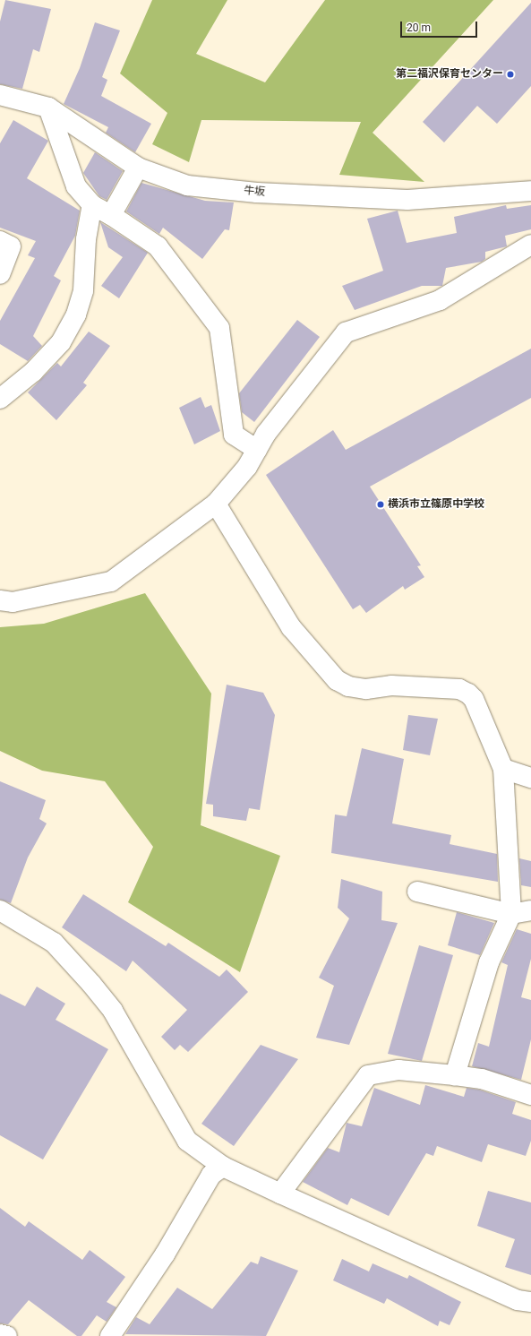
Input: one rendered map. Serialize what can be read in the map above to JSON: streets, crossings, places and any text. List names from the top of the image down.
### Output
{
  "streets": {
    "street": ["牛坂"]
  },
  "places": ["第二福沢保育センター", "横浜市立篠原中学校"],
  "scale_bar": "20 m"
}
